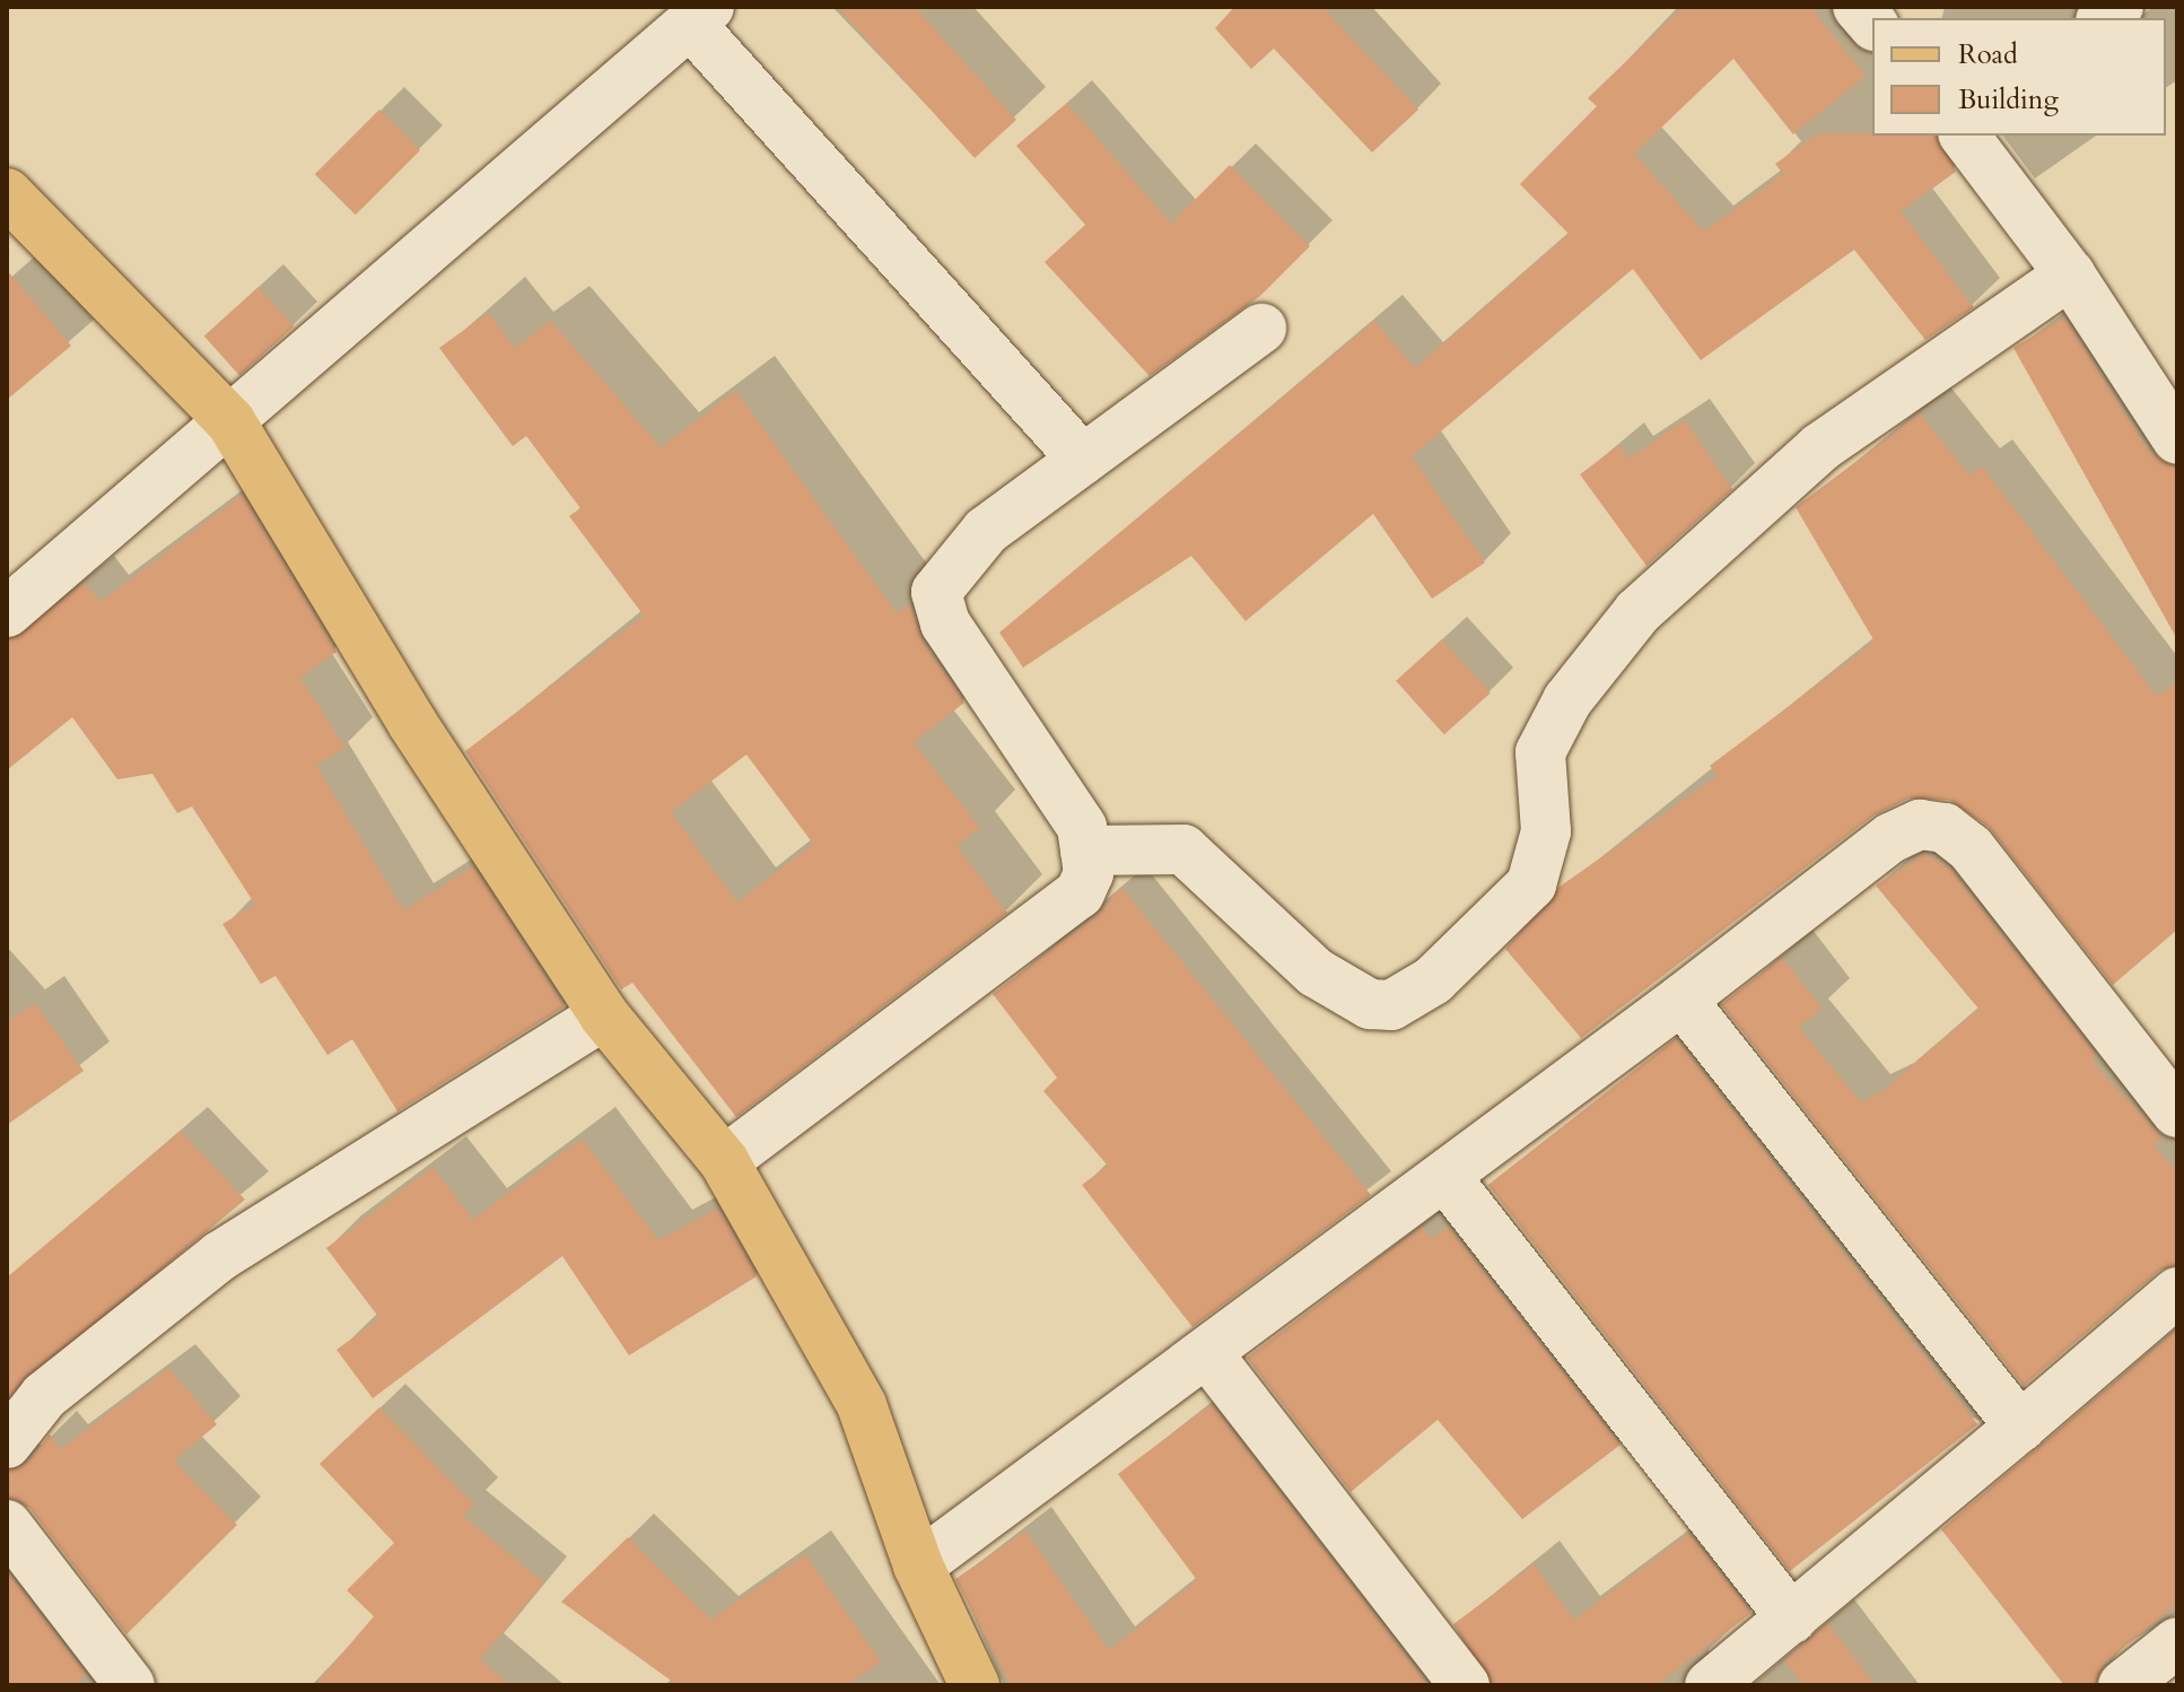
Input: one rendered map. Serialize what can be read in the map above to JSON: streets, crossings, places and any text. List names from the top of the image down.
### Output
{
  "legend": ["Road", "Building"]
}
